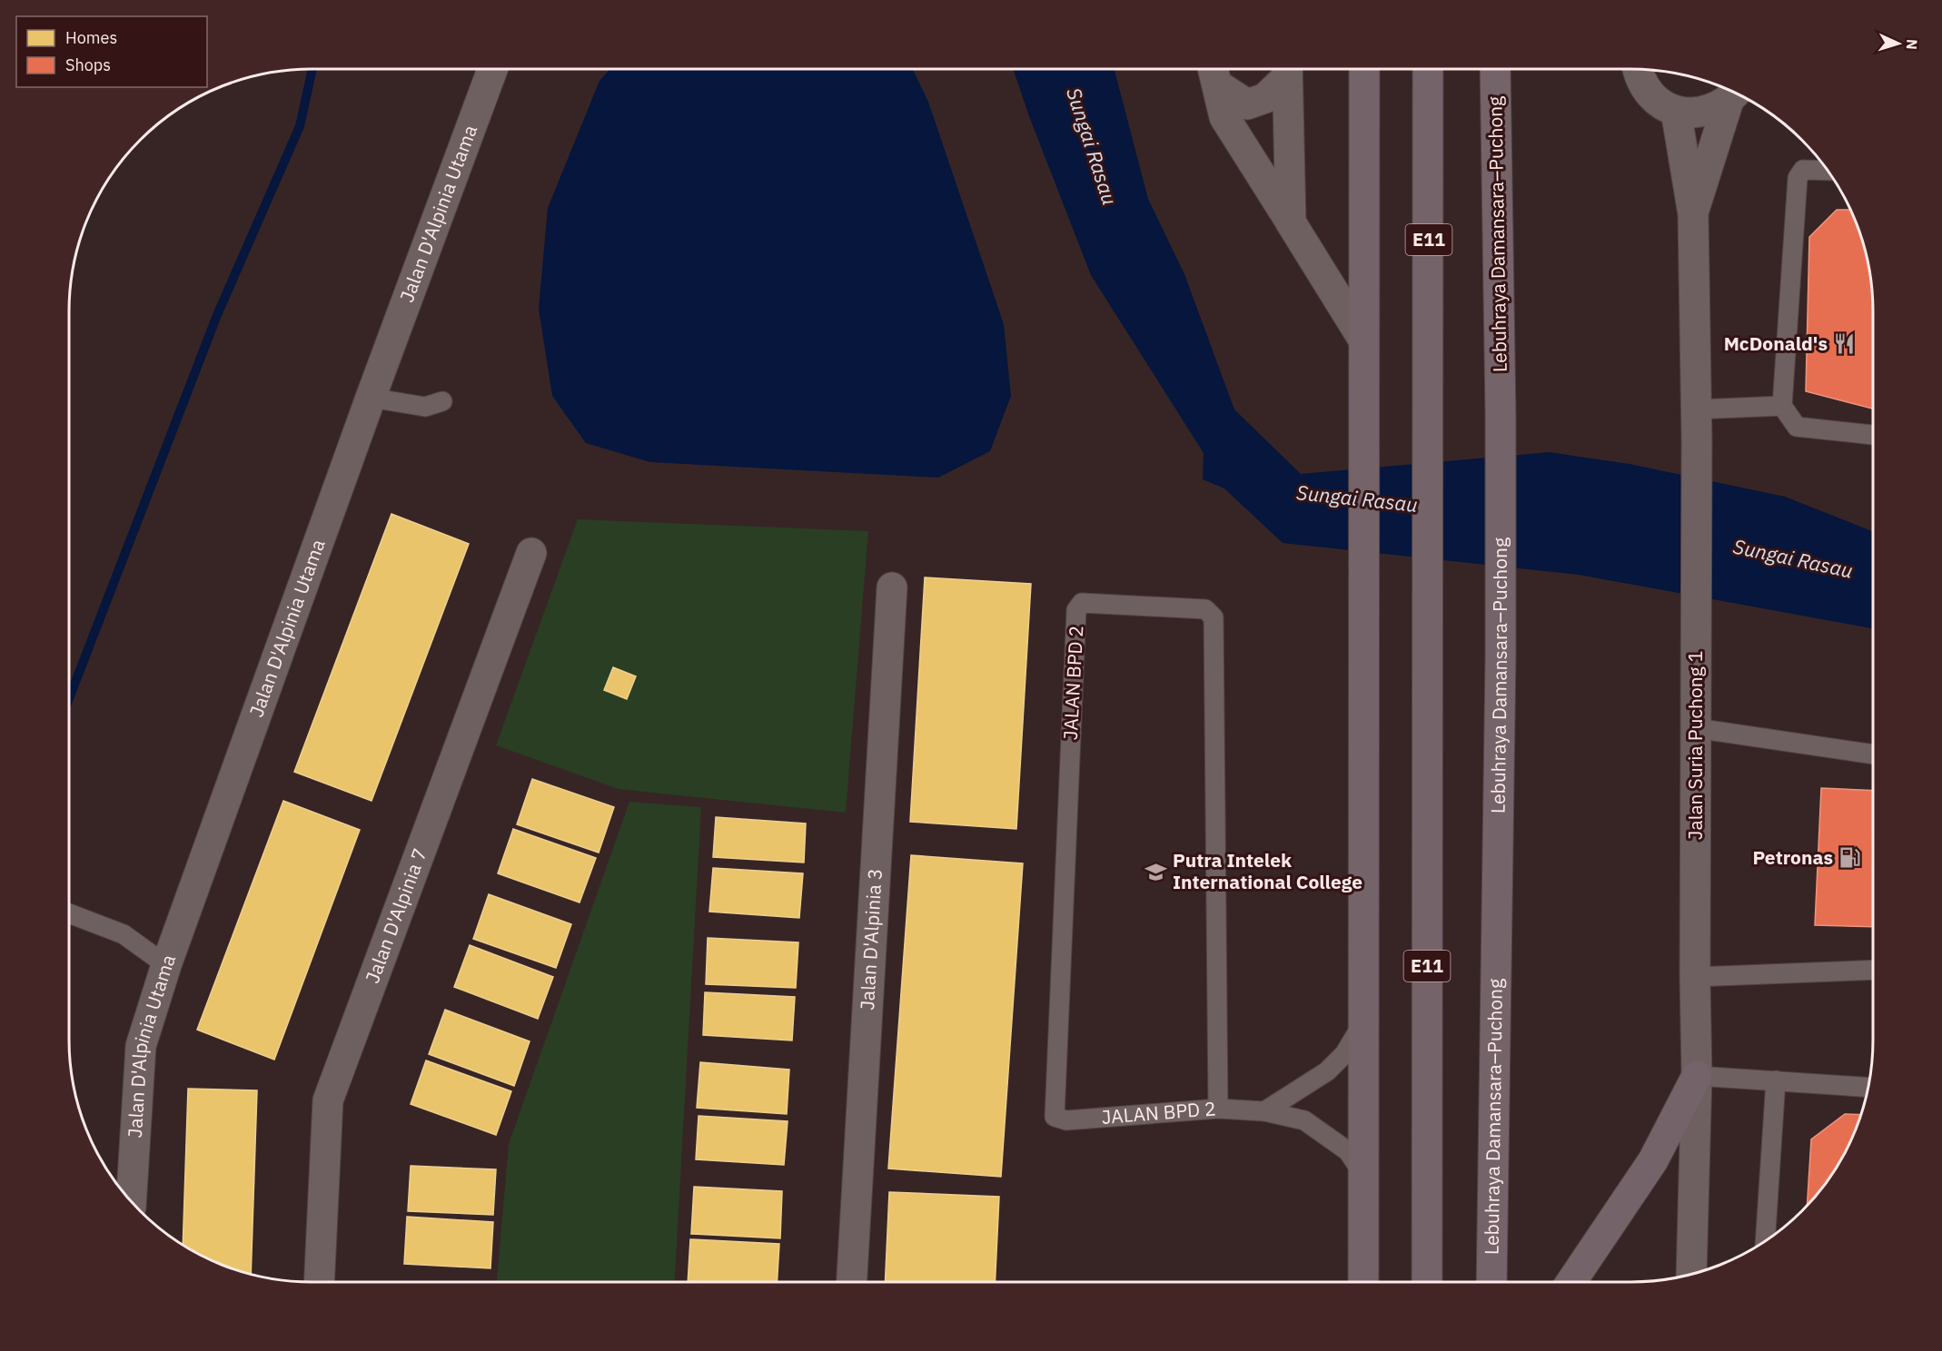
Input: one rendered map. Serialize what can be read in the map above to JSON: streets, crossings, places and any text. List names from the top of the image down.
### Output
{
  "streets": {
    "highway": ["Lebuhraya Damansara–Puchong", "E11"],
    "street": [
      "Jalan D'Alpinia Utama",
      "Jalan Suria Puchong 1",
      "Jalan D'Alpinia 7",
      "Jalan D'Alpinia 3"
    ],
    "lane": ["JALAN BPD 2"]
  },
  "water": ["Sungai Rasau"],
  "places": {
    "restaurant": ["McDonald's"],
    "fuel station": ["Petronas"],
    "school or university": ["Putra Intelek International College"]
  },
  "legend": ["Homes", "Shops"],
  "north": "right"
}
